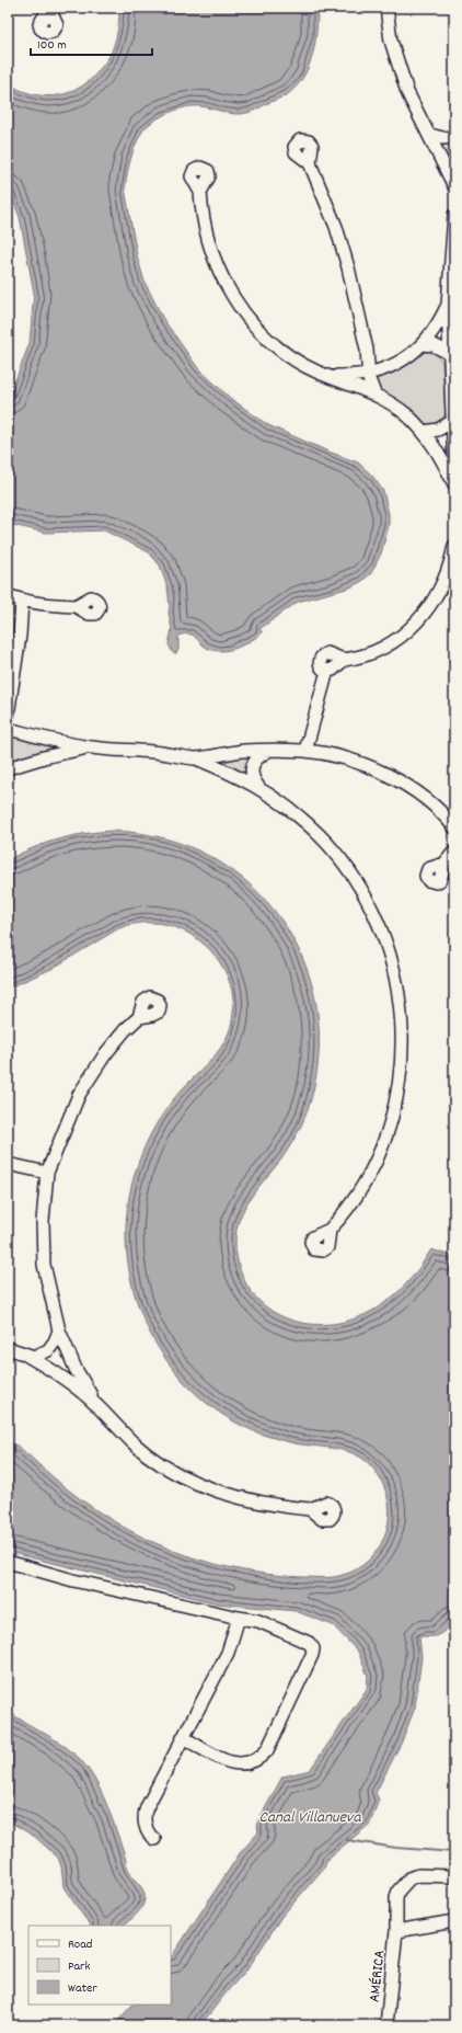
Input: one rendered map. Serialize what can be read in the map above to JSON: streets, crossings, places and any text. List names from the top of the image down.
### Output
{
  "streets": {
    "street": ["AMÉRICA"]
  },
  "water": ["Canal Villanueva"],
  "legend": ["Road", "Park", "Water"],
  "scale_bar": "100 m"
}
